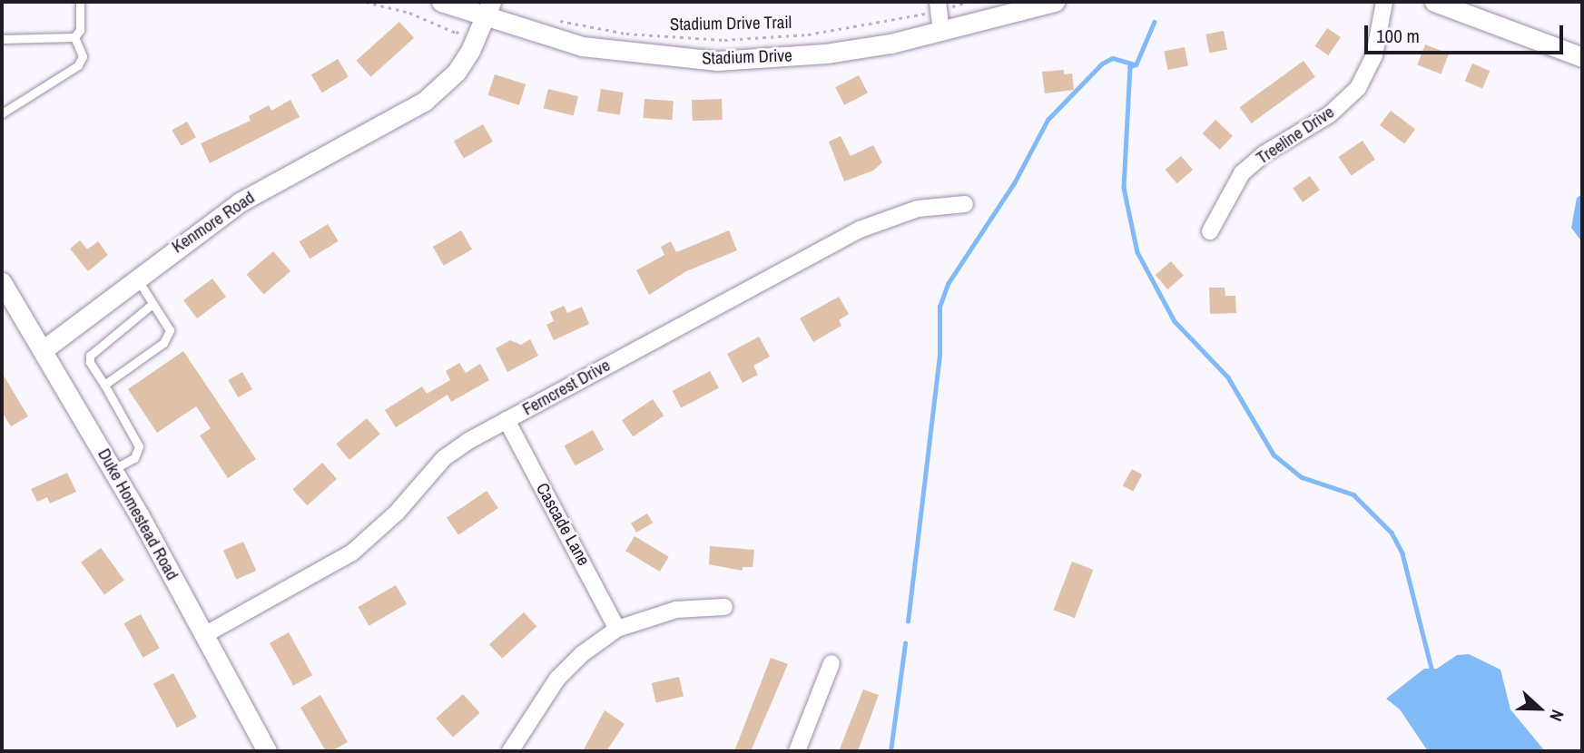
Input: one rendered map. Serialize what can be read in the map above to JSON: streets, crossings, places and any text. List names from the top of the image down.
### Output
{
  "streets": {
    "street": [
      "Stadium Drive",
      "Treeline Drive",
      "Kenmore Road",
      "Ferncrest Drive",
      "Duke Homestead Road",
      "Cascade Lane"
    ],
    "path": ["Stadium Drive Trail"]
  },
  "crossings": [
    ["Stadium Drive", "Kenmore Road"],
    ["Kenmore Road", "Duke Homestead Road"],
    ["Ferncrest Drive", "Duke Homestead Road"],
    ["Ferncrest Drive", "Cascade Lane"]
  ],
  "scale_bar": "100 m",
  "north": "right"
}
